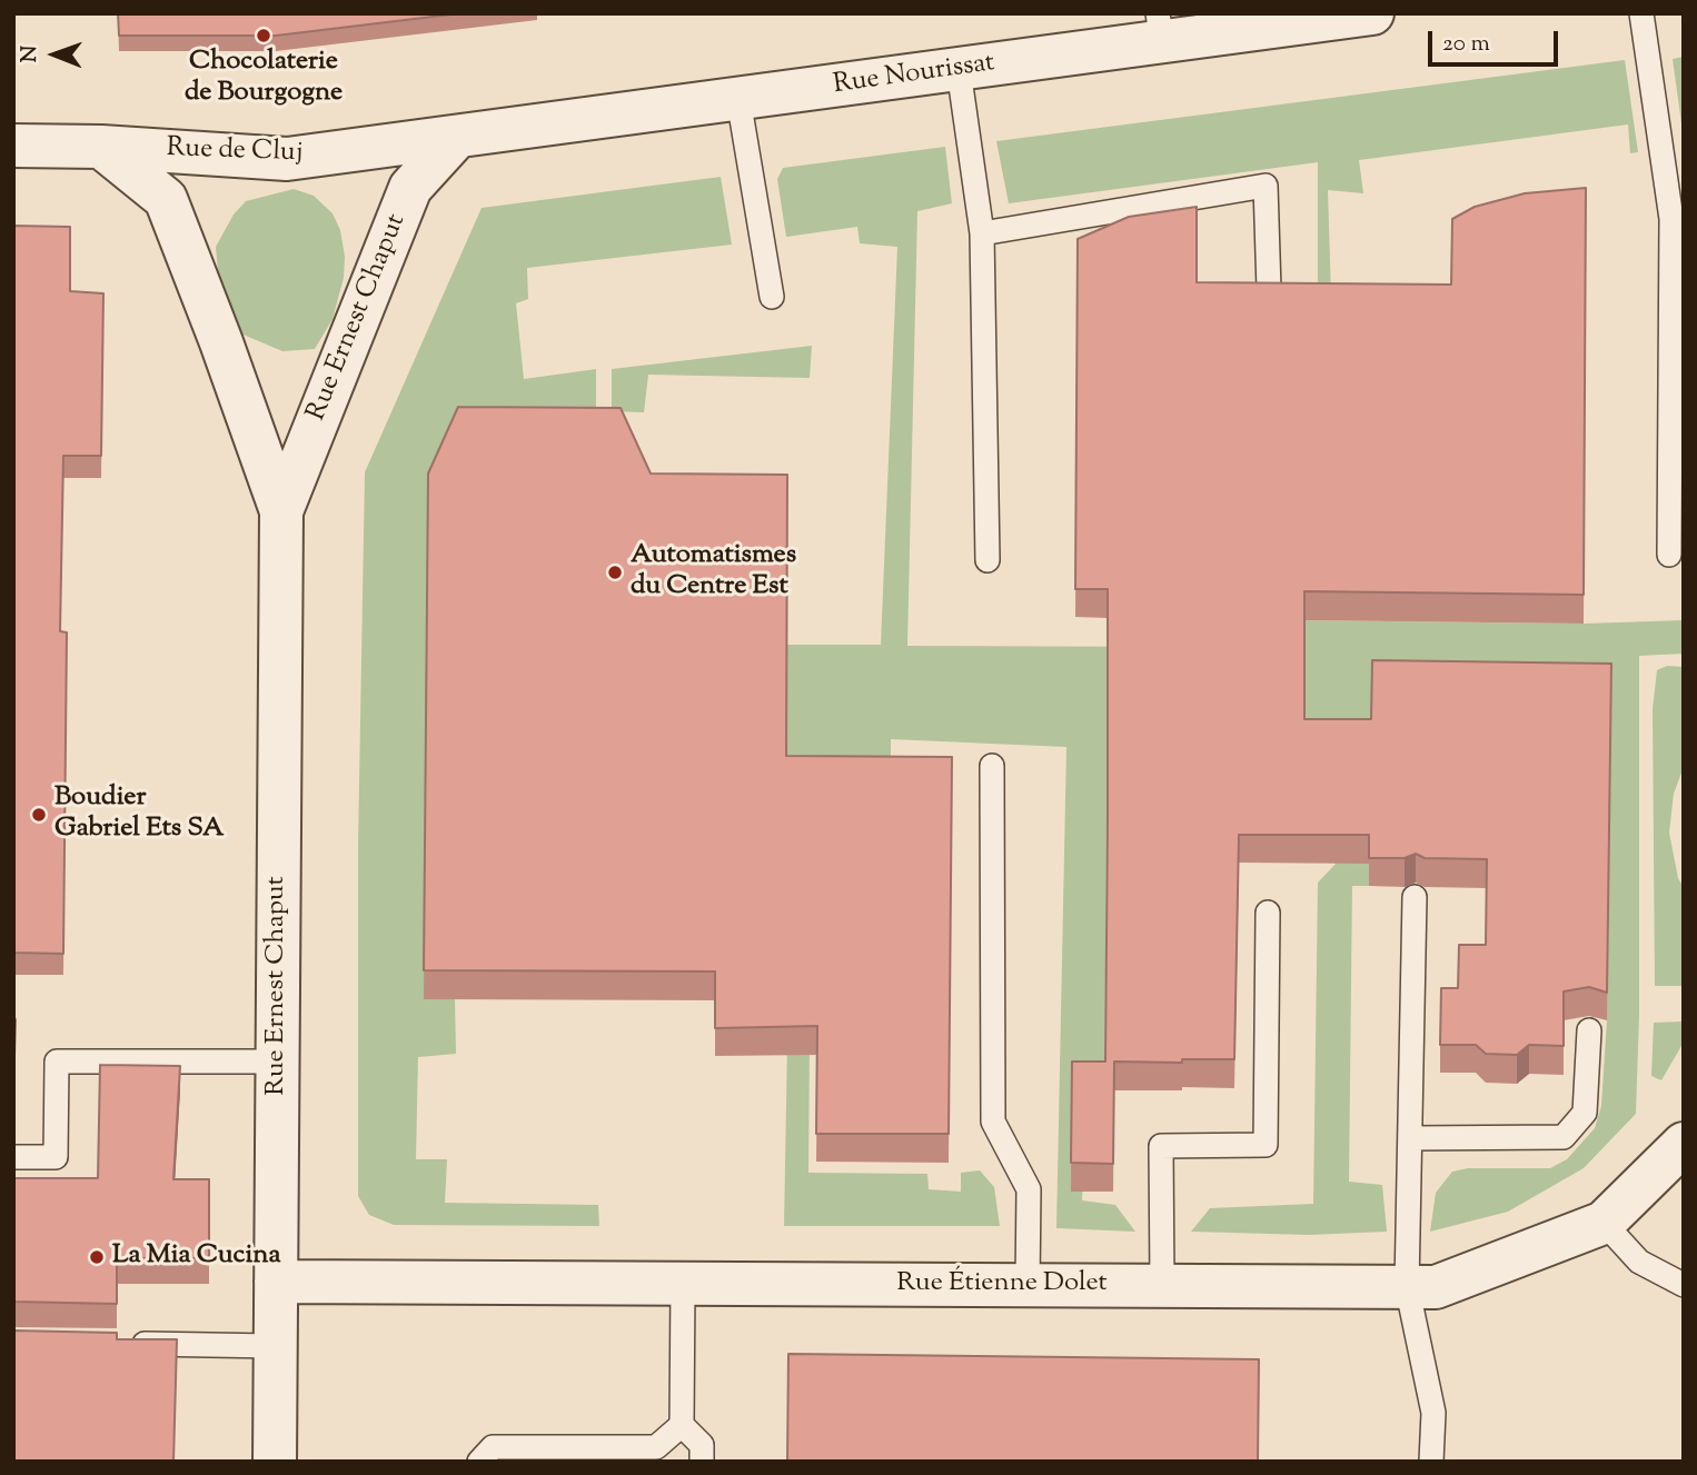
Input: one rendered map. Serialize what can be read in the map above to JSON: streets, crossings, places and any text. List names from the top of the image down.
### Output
{
  "streets": {
    "street": [
      "Rue Nourissat",
      "Rue de Cluj",
      "Rue Ernest Chaput",
      "Rue Étienne Dolet"
    ]
  },
  "crossings": [
    ["Rue Nourissat", "Rue de Cluj"],
    ["Rue Nourissat", "Rue Ernest Chaput"],
    ["Rue de Cluj", "Rue Ernest Chaput"],
    ["Rue Ernest Chaput", "Rue Étienne Dolet"]
  ],
  "places": [
    "Chocolaterie de Bourgogne",
    "Automatismes du Centre Est",
    "Boudier Gabriel Ets SA",
    "La Mia Cucina"
  ],
  "scale_bar": "20 m",
  "north": "left"
}
